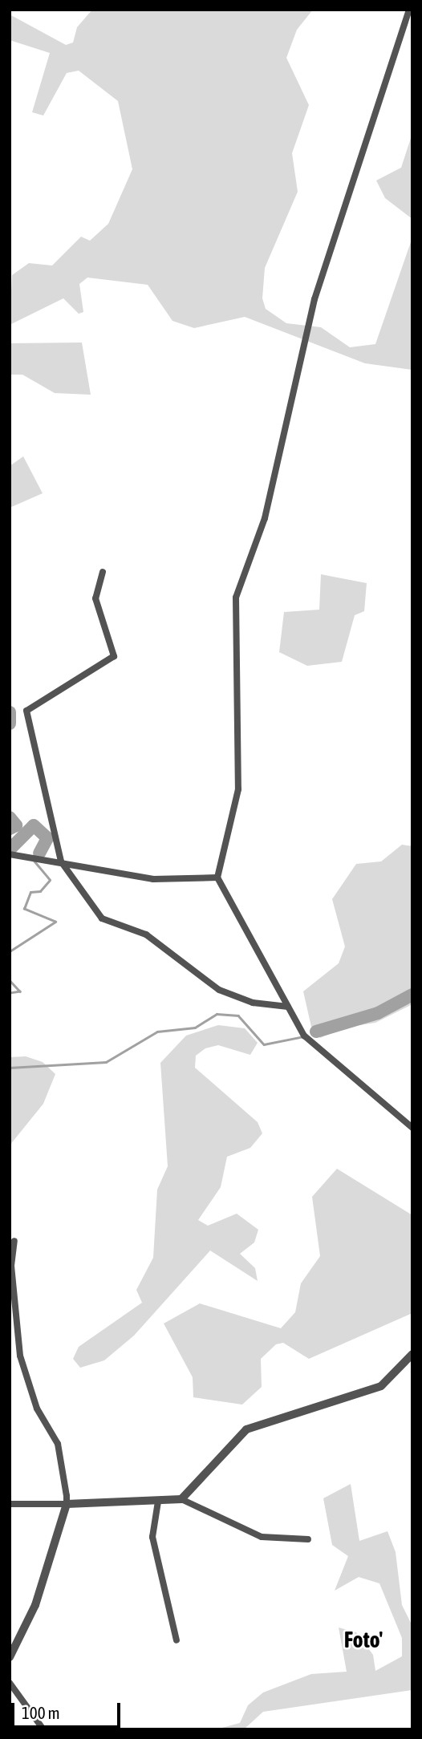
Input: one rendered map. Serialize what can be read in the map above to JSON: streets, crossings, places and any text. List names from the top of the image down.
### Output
{
  "districts": ["Foto'"],
  "scale_bar": "100 m"
}
